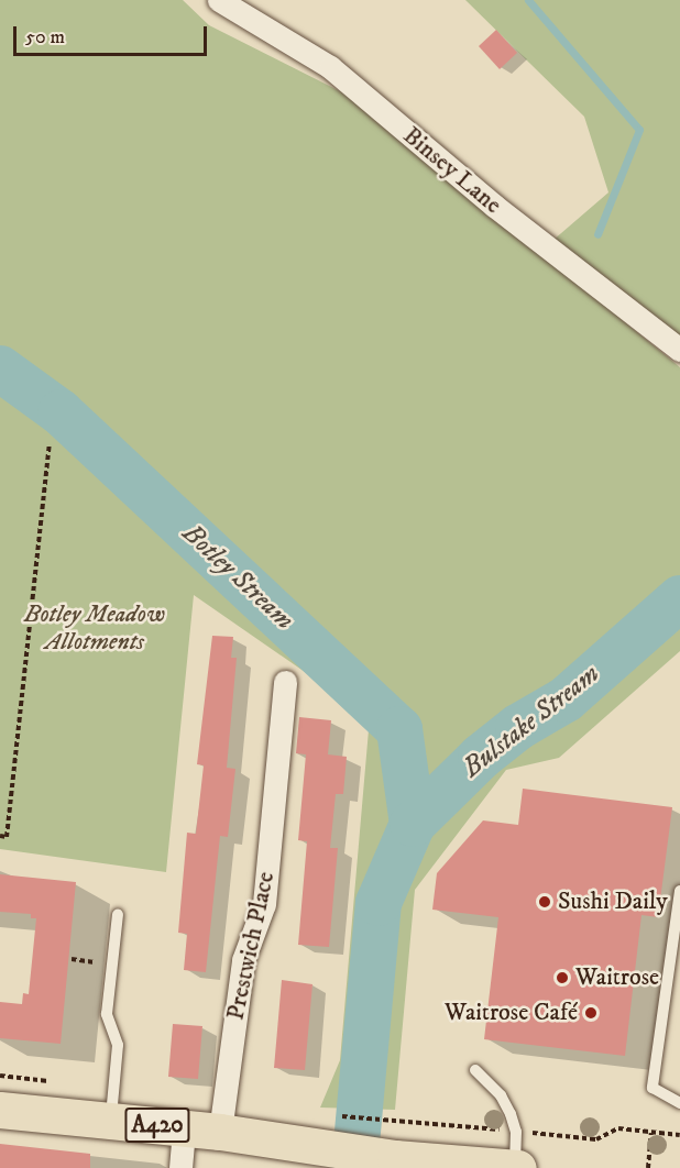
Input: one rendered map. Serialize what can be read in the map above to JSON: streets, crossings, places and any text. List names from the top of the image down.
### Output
{
  "streets": {
    "main road": ["A420"],
    "street": ["Binsey Lane", "Prestwich Place"]
  },
  "crossings": [
    ["Prestwich Place", "A420"]
  ],
  "water": ["Botley Stream", "Bulstake Stream"],
  "parks": ["Botley Meadow Allotments"],
  "places": ["Sushi Daily", "Waitrose", "Waitrose Café"],
  "scale_bar": "50 m"
}
